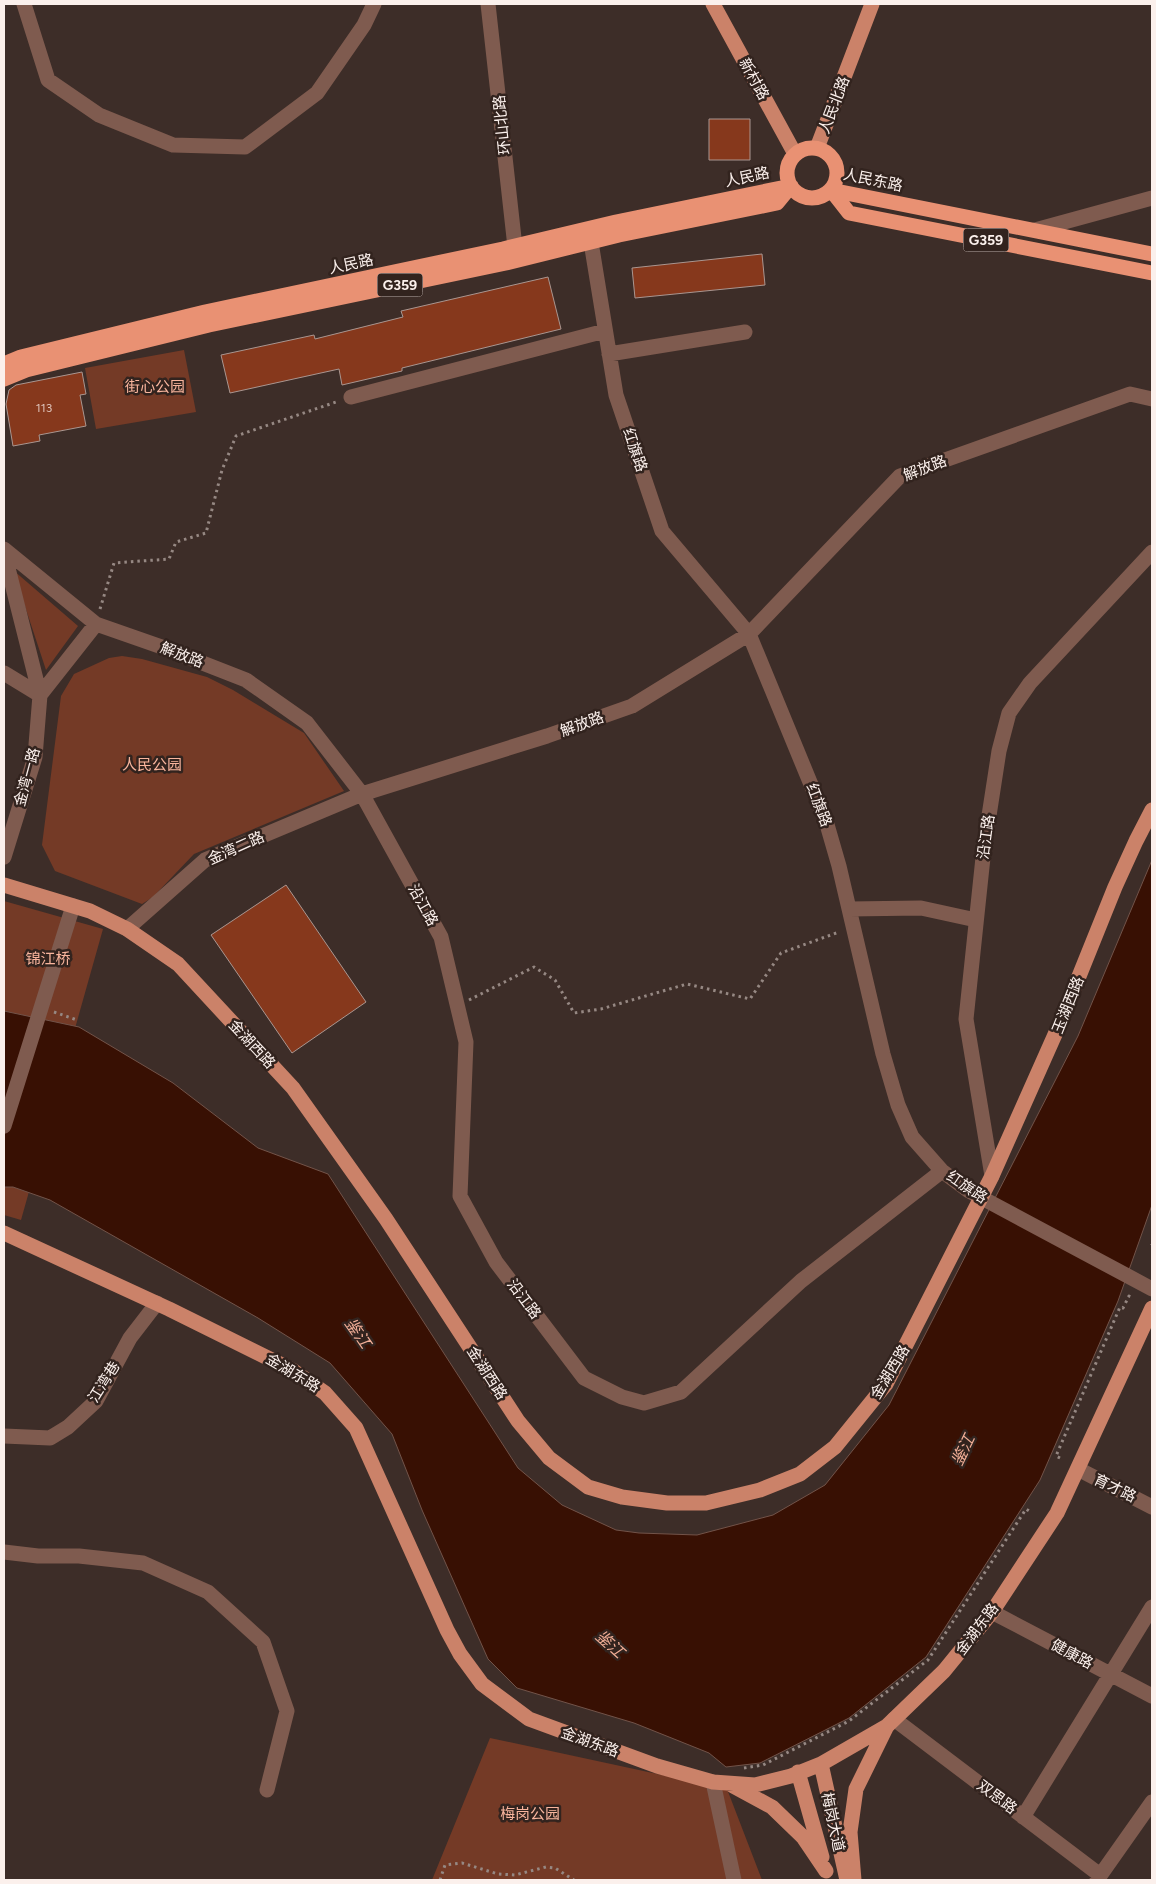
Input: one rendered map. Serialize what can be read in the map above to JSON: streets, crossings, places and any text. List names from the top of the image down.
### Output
{
  "streets": {
    "highway": ["人民路", "人民东路", "G359"],
    "main road": [
      "新村路",
      "人民北路",
      "玉湖西路",
      "金湖西路",
      "金湖东路",
      "梅岗大道"
    ],
    "street": [
      "环山北路",
      "红旗路",
      "解放路",
      "金湾一路",
      "沿江路",
      "金湾二路",
      "江湾巷",
      "育才路",
      "健康路",
      "双思路"
    ]
  },
  "crossings": [
    ["新村路", "人民北路"],
    ["新村路", "人民路"],
    ["新村路", "人民东路"],
    ["人民北路", "人民路"],
    ["人民北路", "人民东路"],
    ["环山北路", "人民路"],
    ["人民路", "人民东路"],
    ["人民路", "红旗路"],
    ["红旗路", "解放路"],
    ["红旗路", "沿江路"],
    ["红旗路", "玉湖西路"],
    ["红旗路", "金湖西路"],
    ["解放路", "沿江路"],
    ["解放路", "金湾二路"],
    ["沿江路", "金湾二路"],
    ["沿江路", "玉湖西路"],
    ["金湾二路", "金湖西路"],
    ["玉湖西路", "金湖西路"],
    ["金湖东路", "江湾巷"],
    ["金湖东路", "育才路"],
    ["金湖东路", "健康路"],
    ["金湖东路", "双思路"],
    ["金湖东路", "梅岗大道"]
  ],
  "water": ["鉴江"],
  "parks": [
    "街心公园",
    "人民公园",
    "锦江桥",
    "梅岗公园"
  ],
  "house_numbers": ["113"]
}
